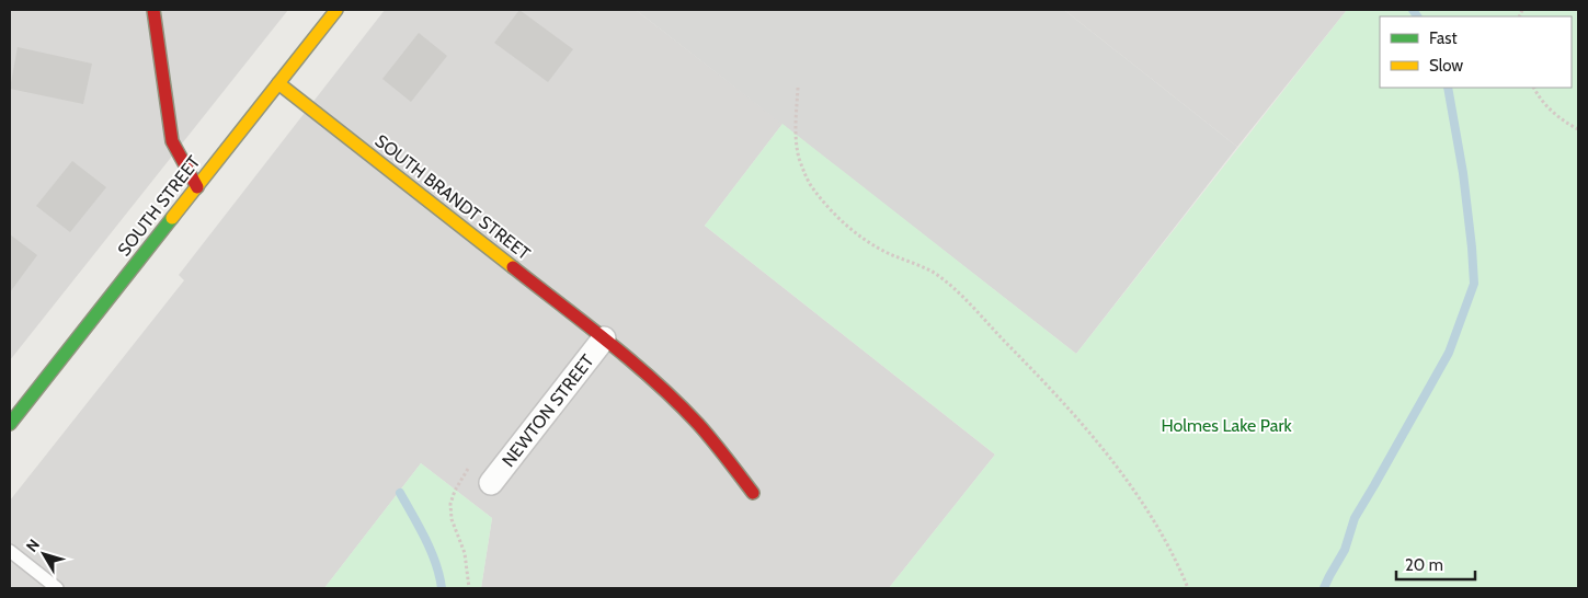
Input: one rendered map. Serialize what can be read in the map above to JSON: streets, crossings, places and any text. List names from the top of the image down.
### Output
{
  "streets": {
    "street": ["SOUTH BRANDT STREET", "SOUTH STREET", "NEWTON STREET"]
  },
  "crossings": [
    ["SOUTH BRANDT STREET", "SOUTH STREET"],
    ["SOUTH BRANDT STREET", "NEWTON STREET"]
  ],
  "parks": ["Holmes Lake Park"],
  "legend": ["Fast", "Slow"],
  "scale_bar": "20 m",
  "north": "top left"
}
